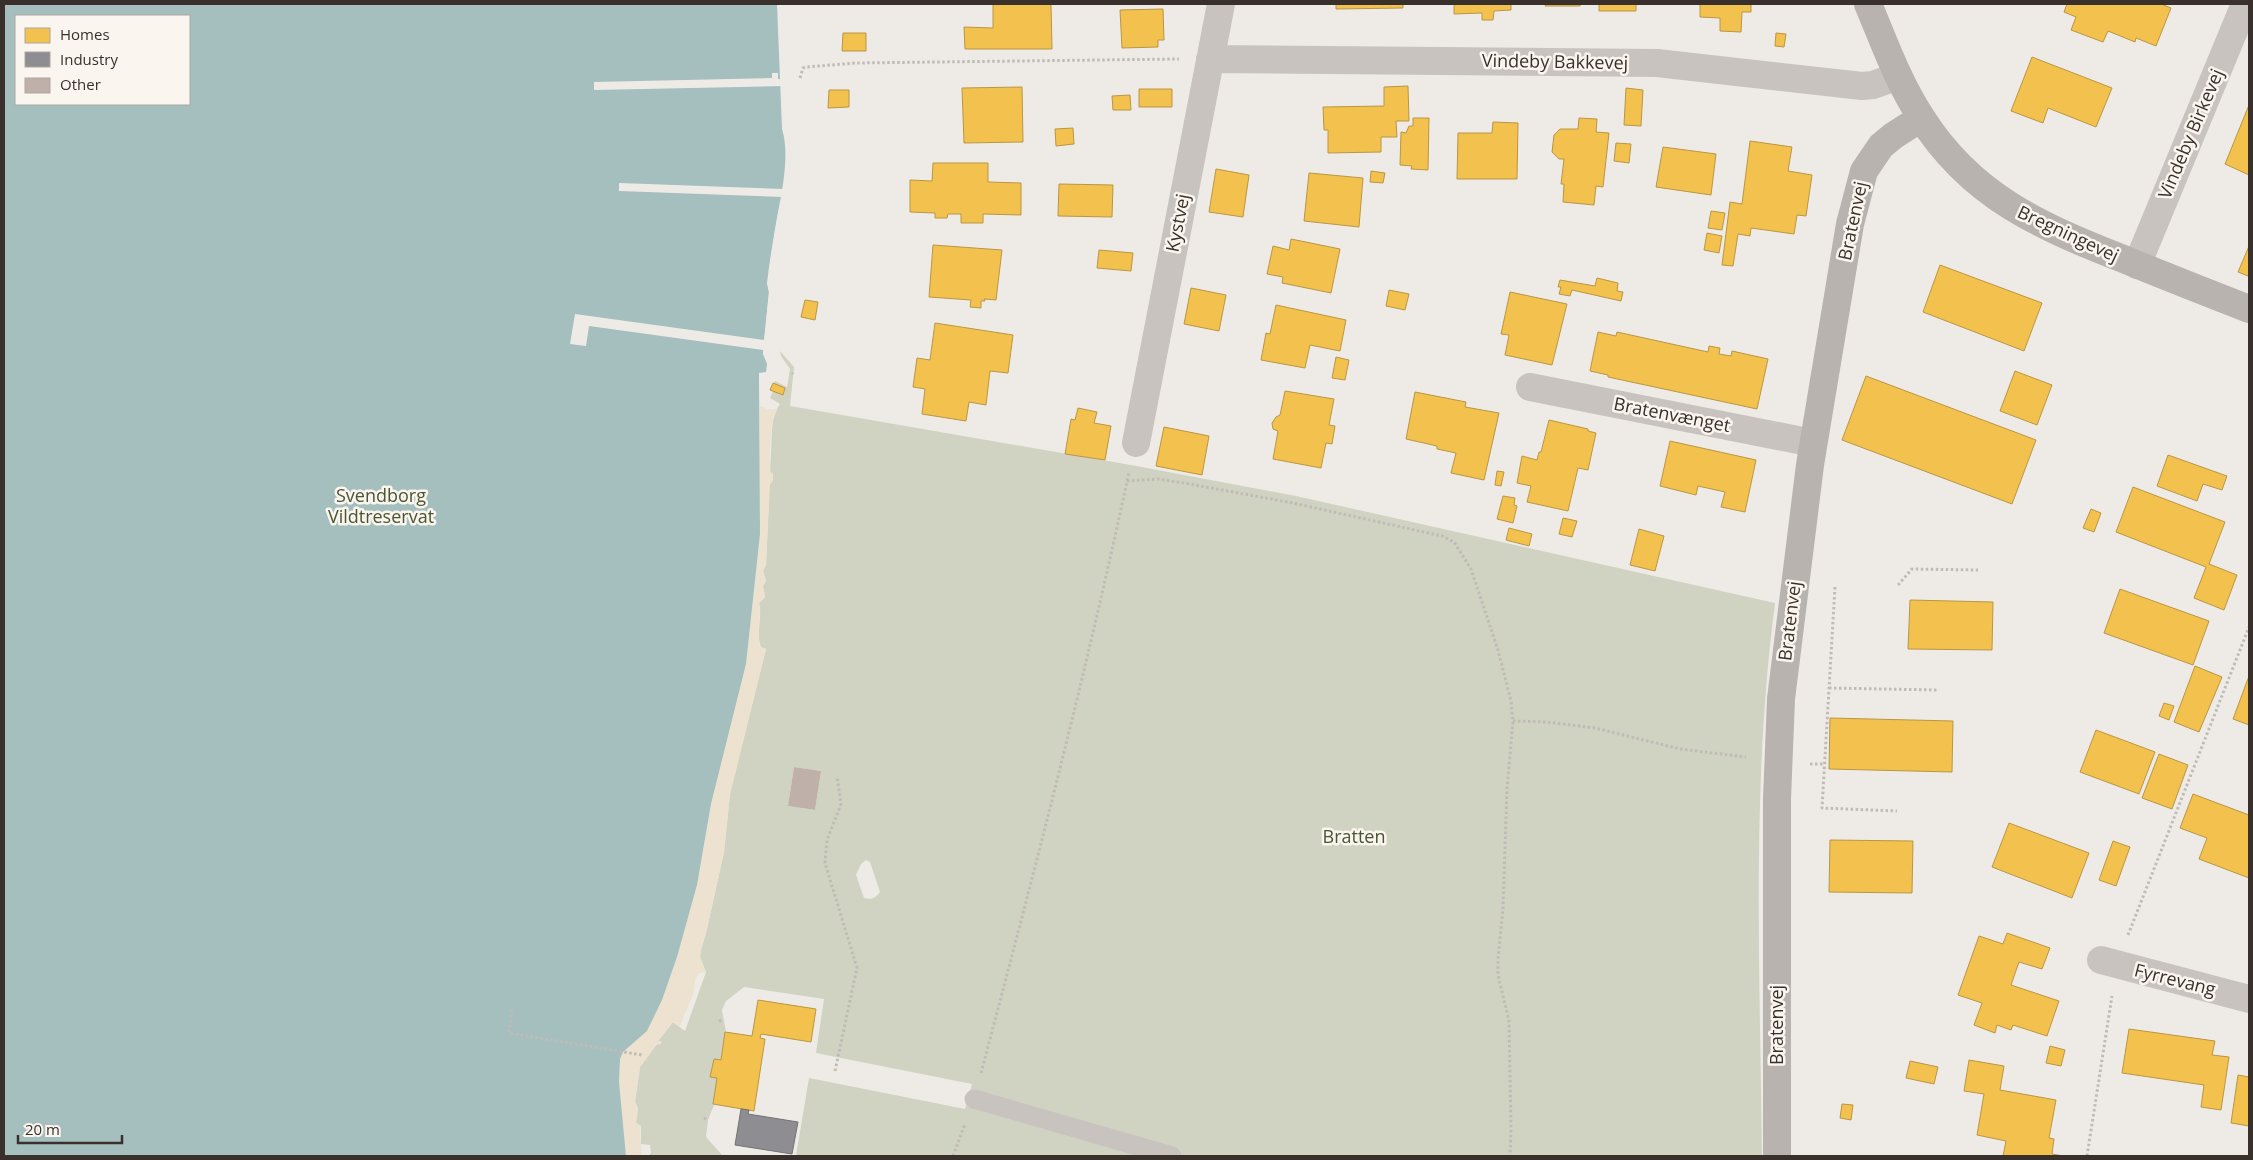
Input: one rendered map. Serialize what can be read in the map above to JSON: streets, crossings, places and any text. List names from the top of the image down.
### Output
{
  "streets": {
    "street": [
      "Vindeby Bakkevej",
      "Vindeby Birkevej",
      "Bratenvej",
      "Kystvej",
      "Bregningevej",
      "Bratenvænget",
      "Fyrrevang"
    ]
  },
  "crossings": [
    ["Vindeby Bakkevej", "Kystvej"],
    ["Vindeby Bakkevej", "Bregningevej"],
    ["Vindeby Birkevej", "Bregningevej"],
    ["Bratenvej", "Bregningevej"],
    ["Bratenvej", "Bratenvænget"]
  ],
  "parks": ["Svendborg Vildtreservat", "Bratten"],
  "legend": ["Homes", "Industry", "Other"],
  "scale_bar": "20 m"
}
